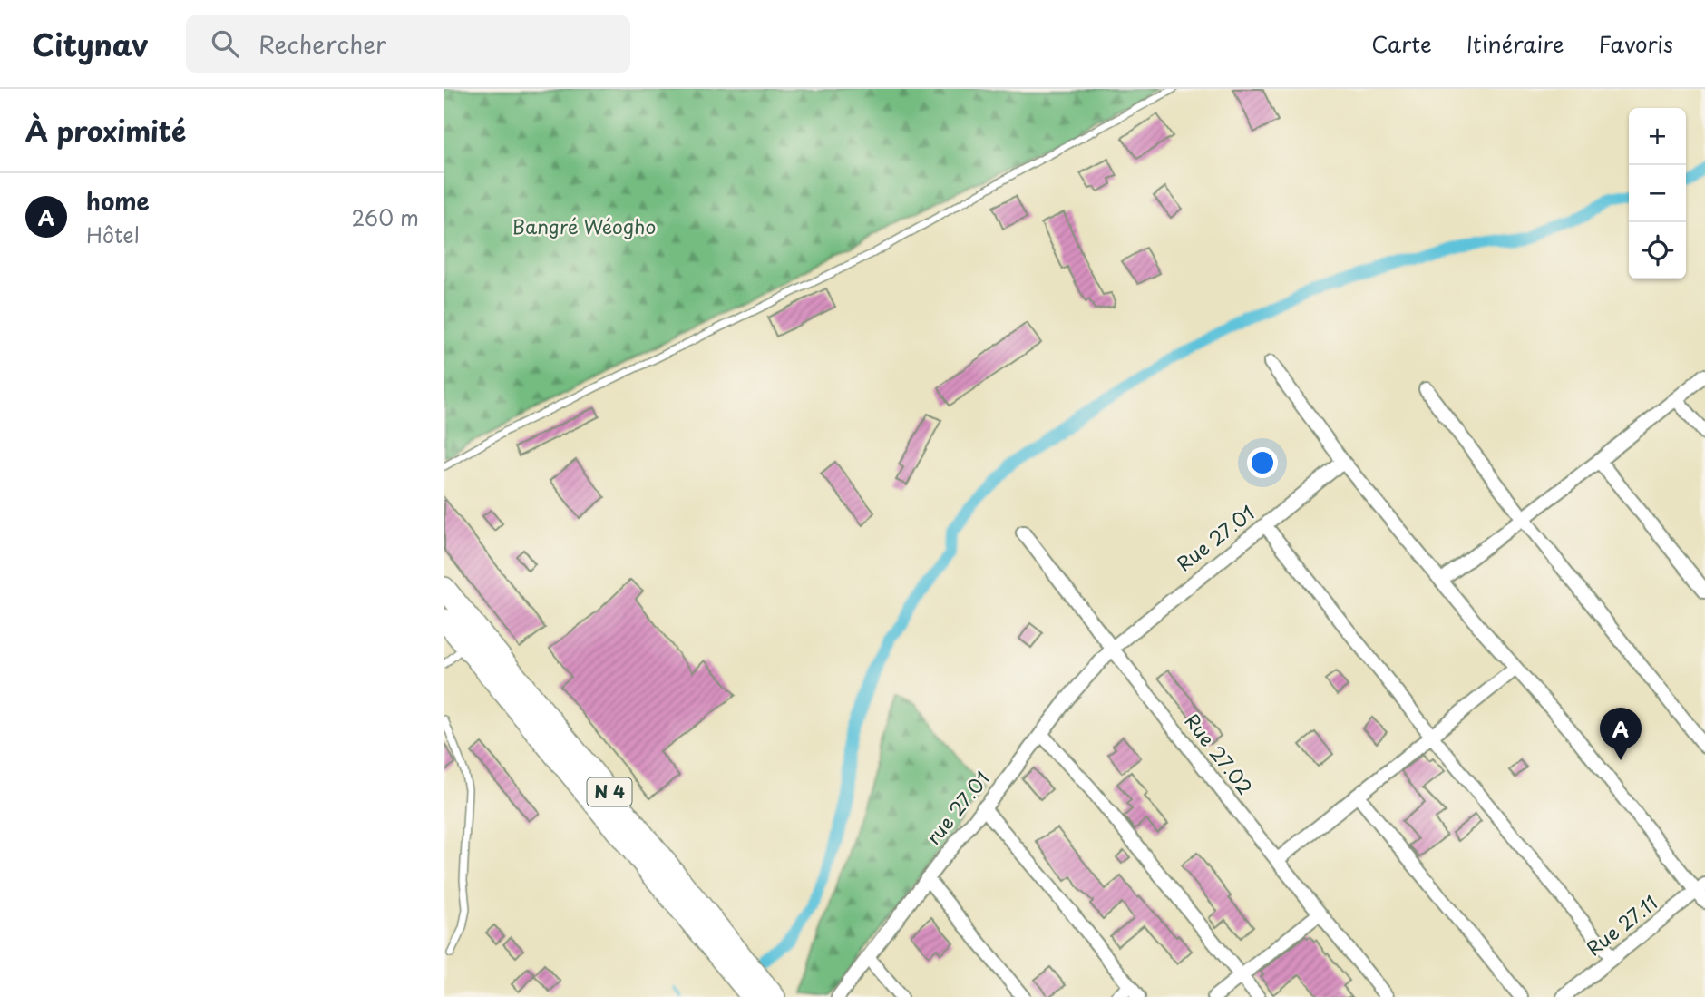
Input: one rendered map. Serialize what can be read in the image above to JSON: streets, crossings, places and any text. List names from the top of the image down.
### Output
{
  "streets": {
    "highway": ["N 4"],
    "street": [
      "Rue 27.01",
      "Rue 27.02",
      "rue 27.01",
      "Rue 27.11"
    ]
  },
  "crossings": [
    ["Rue 27.01", "Rue 27.02"],
    ["Rue 27.01", "rue 27.01"],
    ["Rue 27.02", "rue 27.01"]
  ],
  "parks": ["Bangré Wéogho"],
  "page": {
    "header": "Citynav",
    "search": "Rechercher",
    "nav": ["Carte", "Itinéraire", "Favoris"],
    "heading": "À proximité",
    "map_buttons": ["+", "−"],
    "list": [
      {
        "mark": "A",
        "name": "home",
        "note": "Hôtel",
        "value": "260 m"
      }
    ],
    "pins": "A"
  }
}
